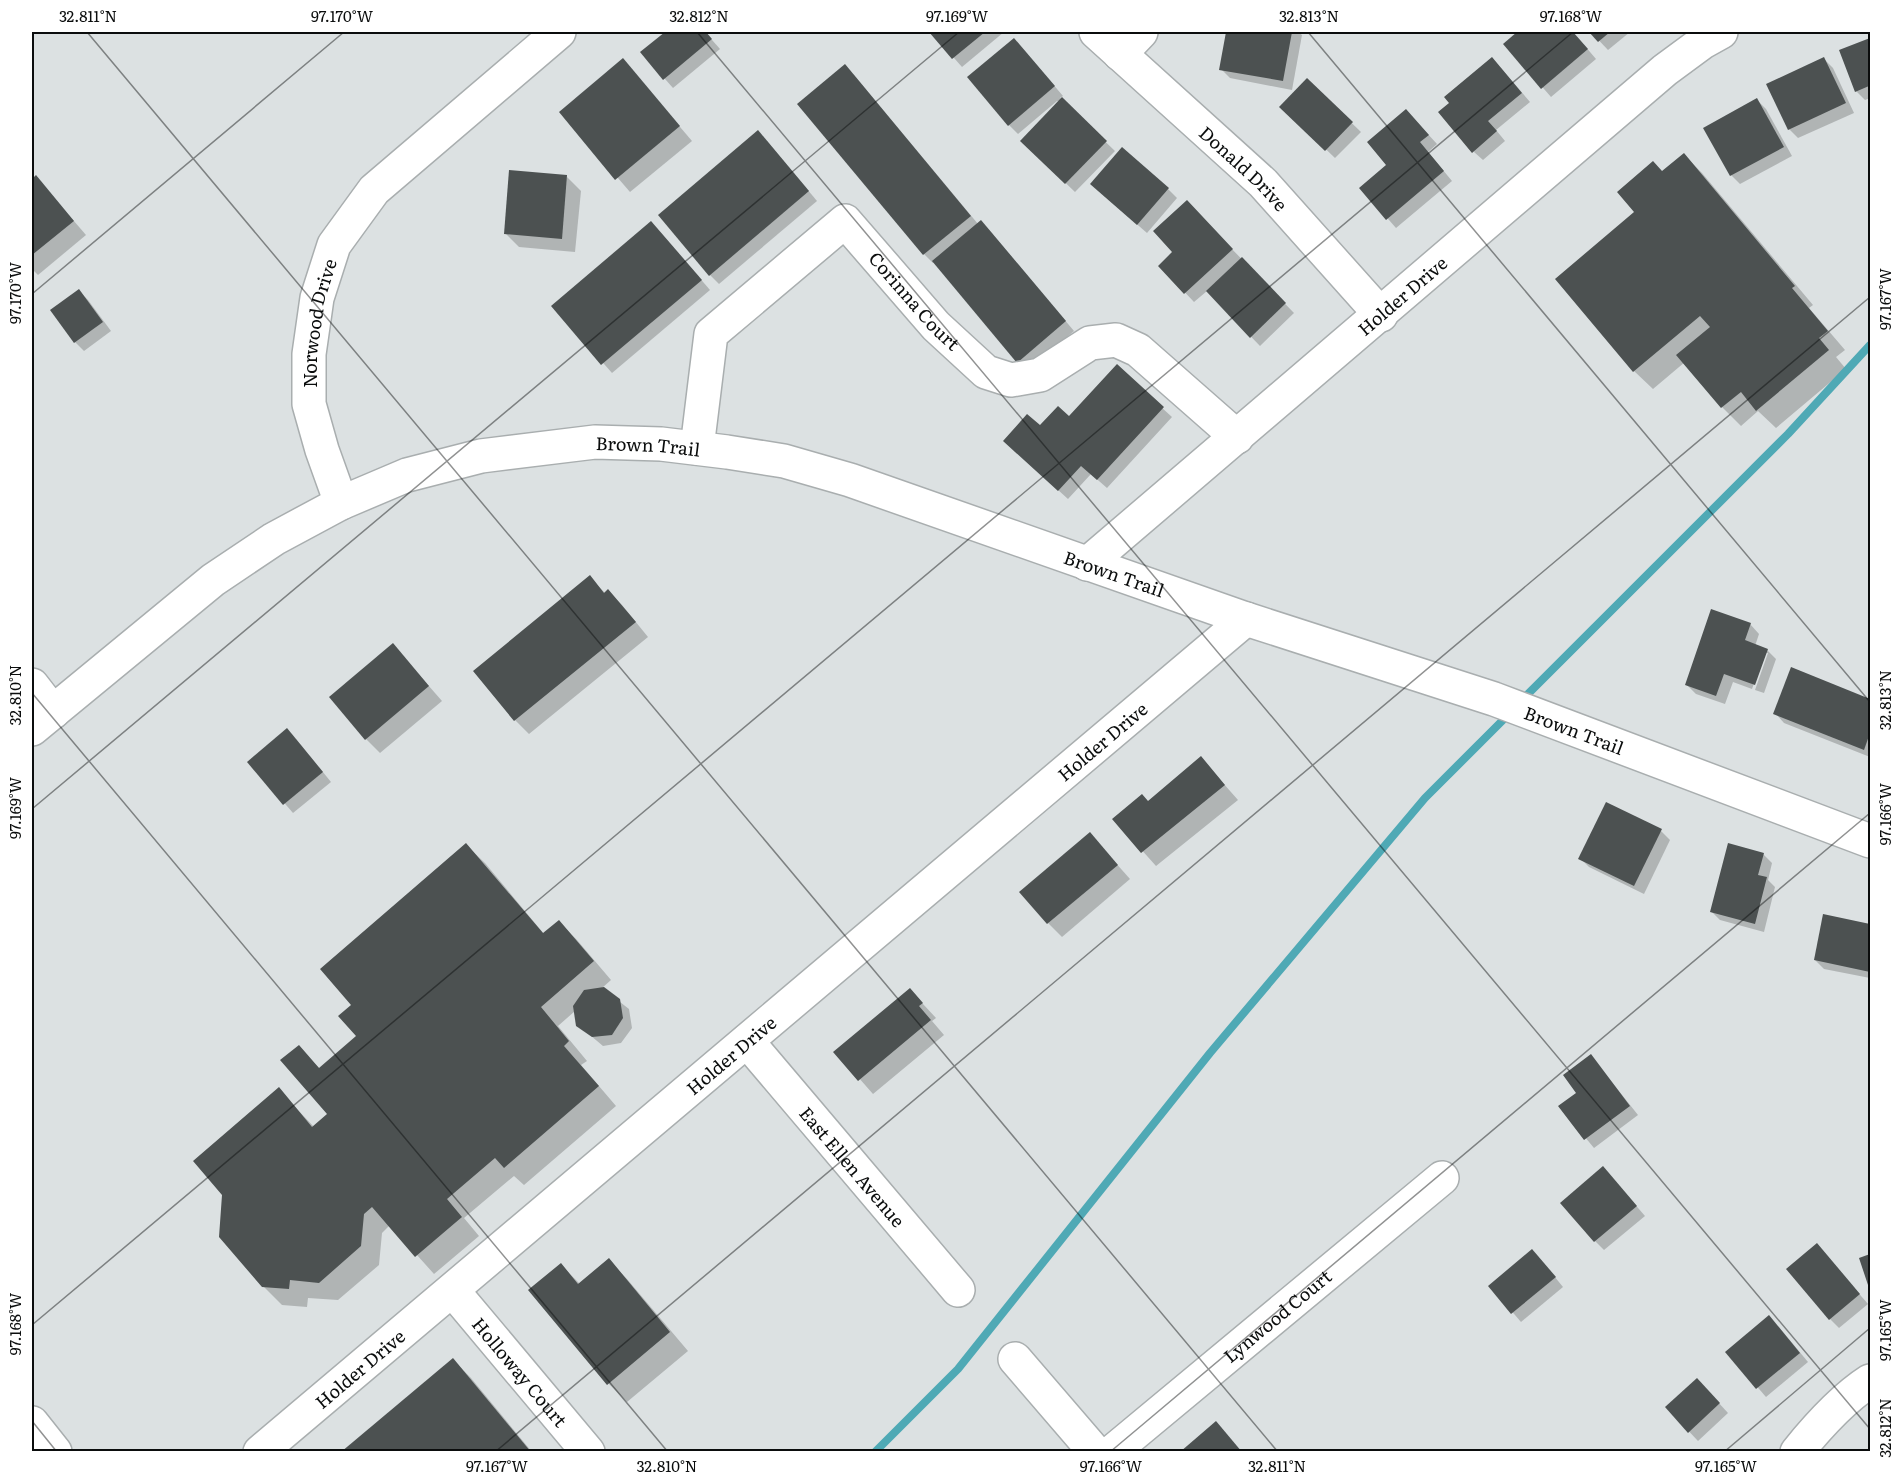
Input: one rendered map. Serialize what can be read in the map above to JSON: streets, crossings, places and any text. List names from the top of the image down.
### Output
{
  "streets": {
    "street": [
      "Donald Drive",
      "Holder Drive",
      "Corinna Court",
      "Norwood Drive",
      "Brown Trail",
      "East Ellen Avenue",
      "Lynwood Court",
      "Holloway Court"
    ]
  },
  "crossings": [
    ["Donald Drive", "Holder Drive"],
    ["Holder Drive", "Corinna Court"],
    ["Holder Drive", "Brown Trail"],
    ["Holder Drive", "East Ellen Avenue"],
    ["Holder Drive", "Holloway Court"],
    ["Corinna Court", "Brown Trail"],
    ["Norwood Drive", "Brown Trail"]
  ],
  "coordinates": [
    "32.811°N",
    "97.170°W",
    "32.812°N",
    "97.169°W",
    "32.813°N",
    "97.168°W",
    "97.167°W",
    "32.810°N",
    "97.166°W",
    "97.165°W"
  ]
}
